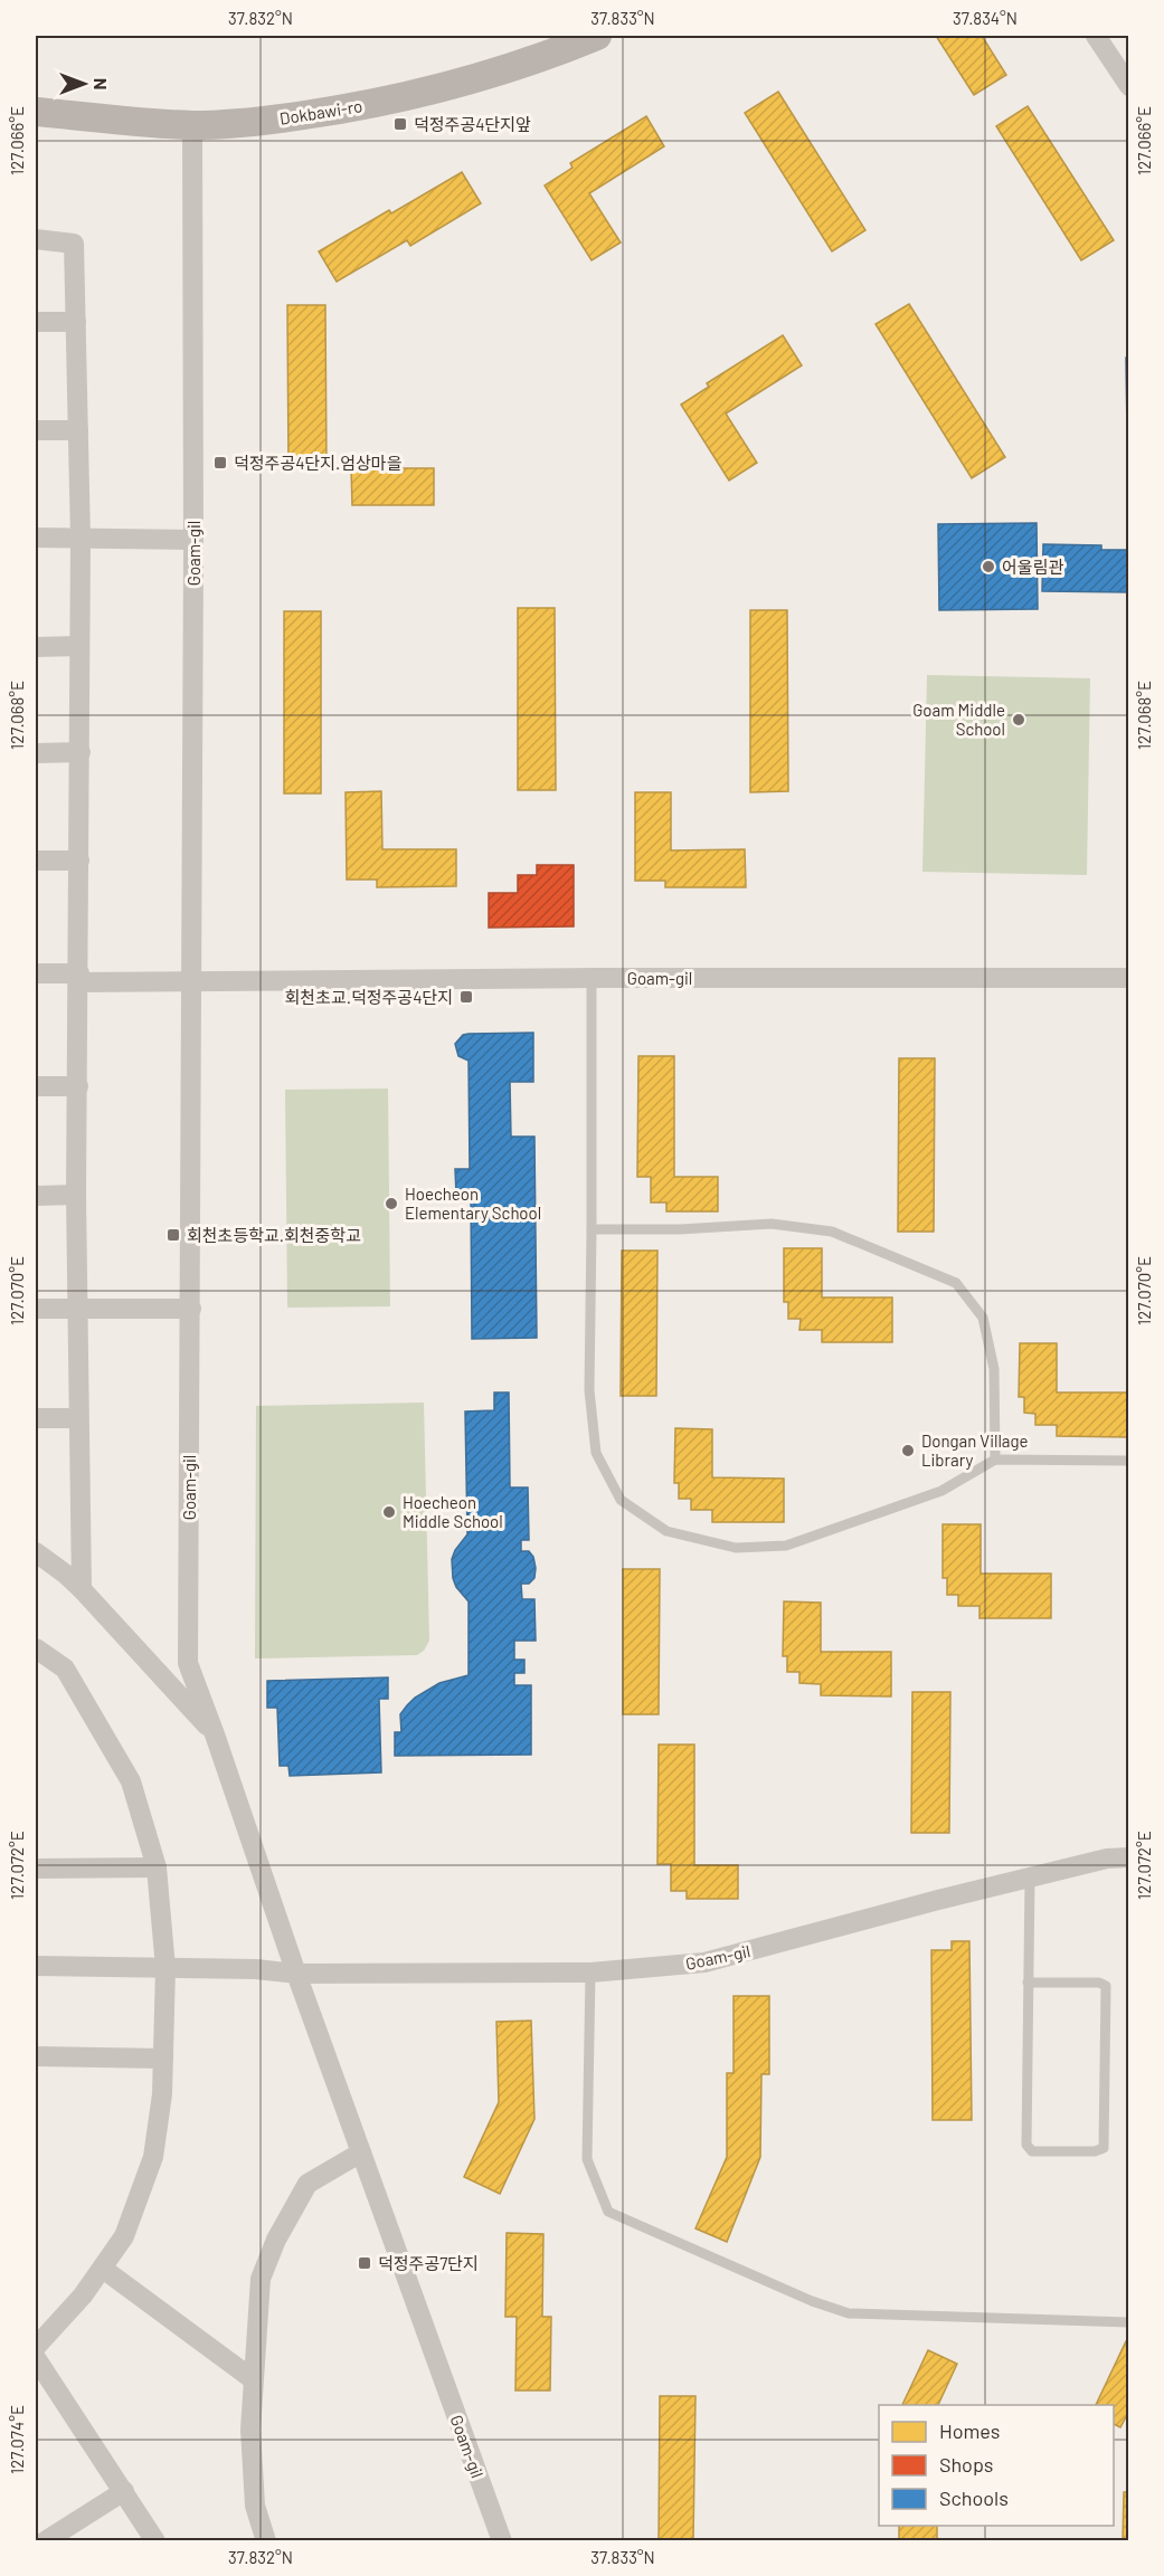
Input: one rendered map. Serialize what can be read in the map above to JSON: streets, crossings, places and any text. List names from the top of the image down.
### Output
{
  "streets": {
    "main road": ["Dokbawi-ro"],
    "street": ["Goam-gil"]
  },
  "crossings": [
    ["Dokbawi-ro", "Goam-gil"]
  ],
  "places": {
    "transit": [
      "덕정주공4단지앞",
      "덕정주공4단지.엄상마을",
      "회천초교.덕정주공4단지",
      "회천초등학교.회천중학교",
      "덕정주공7단지"
    ],
    "other": [
      "어울림관",
      "Goam Middle School",
      "Hoecheon Elementary School",
      "Dongan Village Library",
      "Hoecheon Middle School"
    ]
  },
  "legend": ["Homes", "Shops", "Schools"],
  "north": "right",
  "coordinates": [
    "37.832°N",
    "37.833°N",
    "37.834°N",
    "127.066°E",
    "127.068°E",
    "127.070°E",
    "127.072°E",
    "127.074°E"
  ]
}
